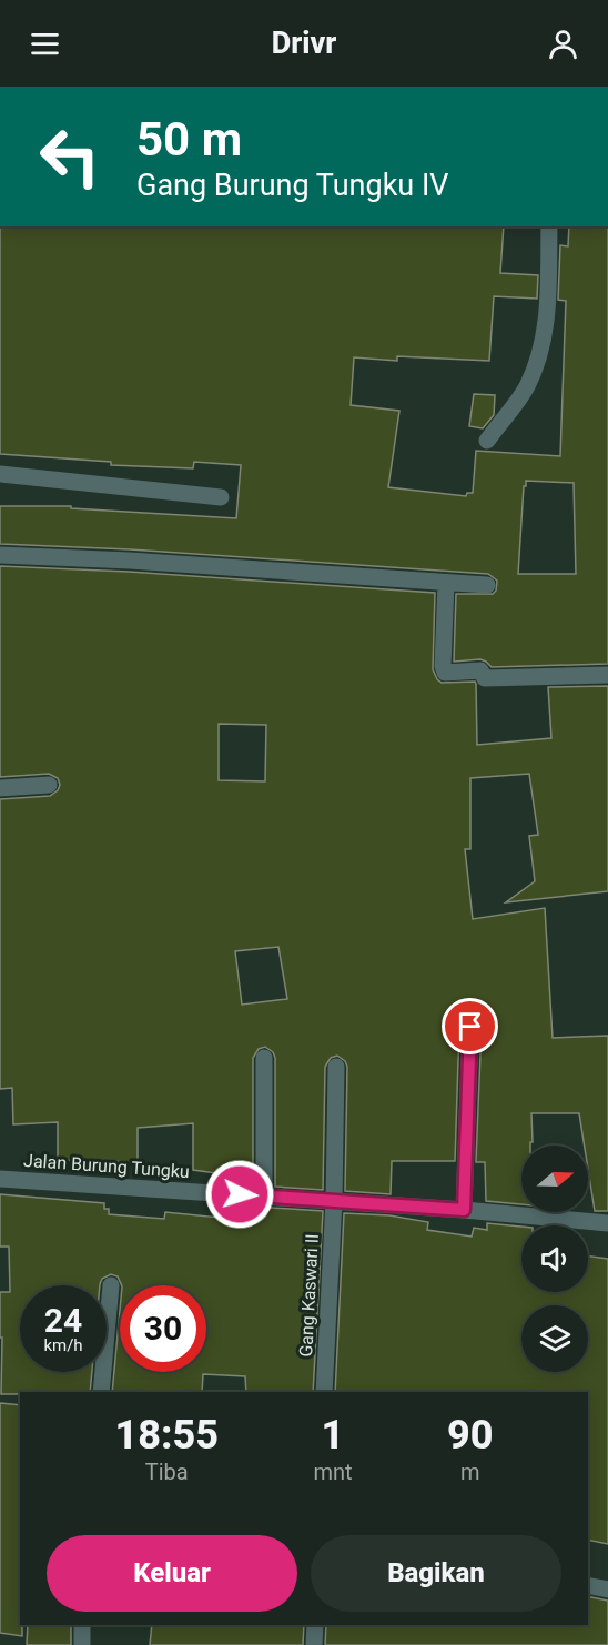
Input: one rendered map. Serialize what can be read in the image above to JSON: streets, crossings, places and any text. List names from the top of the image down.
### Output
{
  "streets": {
    "street": ["Jalan Burung Tungku", "Gang Kaswari II"]
  },
  "crossings": [
    ["Jalan Burung Tungku", "Gang Kaswari II"]
  ],
  "north": "right",
  "page": {
    "header": "Drivr",
    "turn": ["50 m", "Gang Burung Tungku IV"],
    "speed": "24 km/h",
    "limit": "30",
    "eta": [
      "18:55",
      "Tiba",
      "1",
      "mnt",
      "90",
      "m"
    ],
    "buttons": ["Keluar", "Bagikan"]
  }
}
